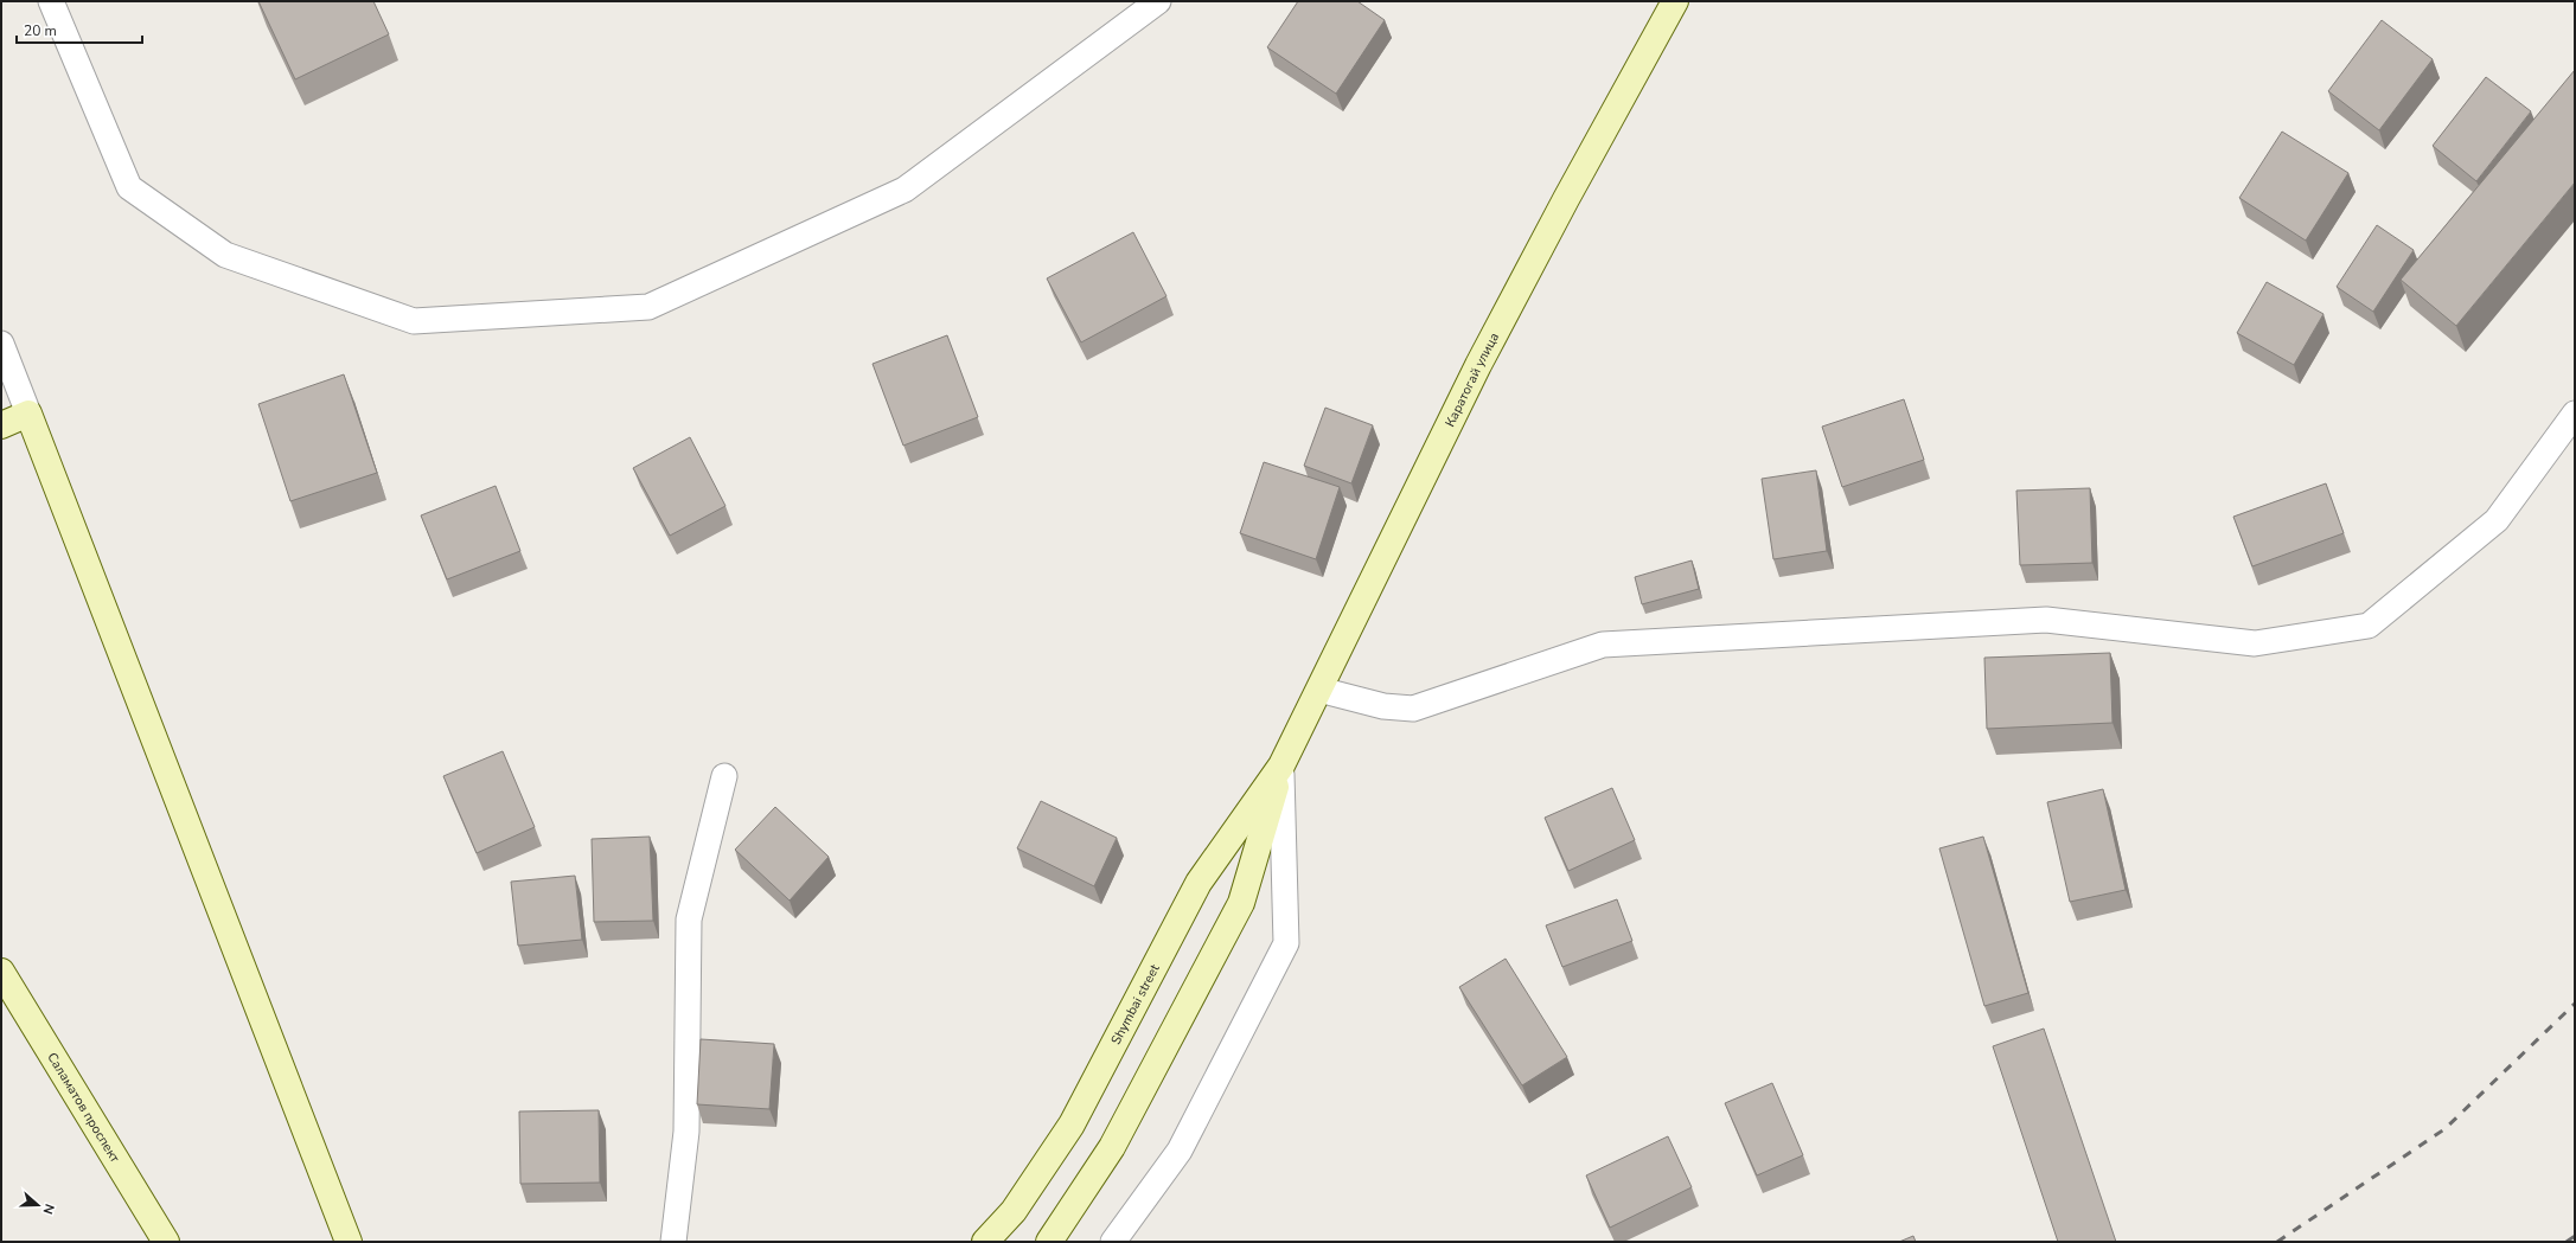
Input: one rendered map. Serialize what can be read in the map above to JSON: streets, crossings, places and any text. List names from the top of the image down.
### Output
{
  "streets": {
    "main road": ["Каратогай улица", "Shymbai street", "Саламатов проспект"]
  },
  "crossings": [
    ["Каратогай улица", "Shymbai street"]
  ],
  "scale_bar": "20 m",
  "north": "right"
}
